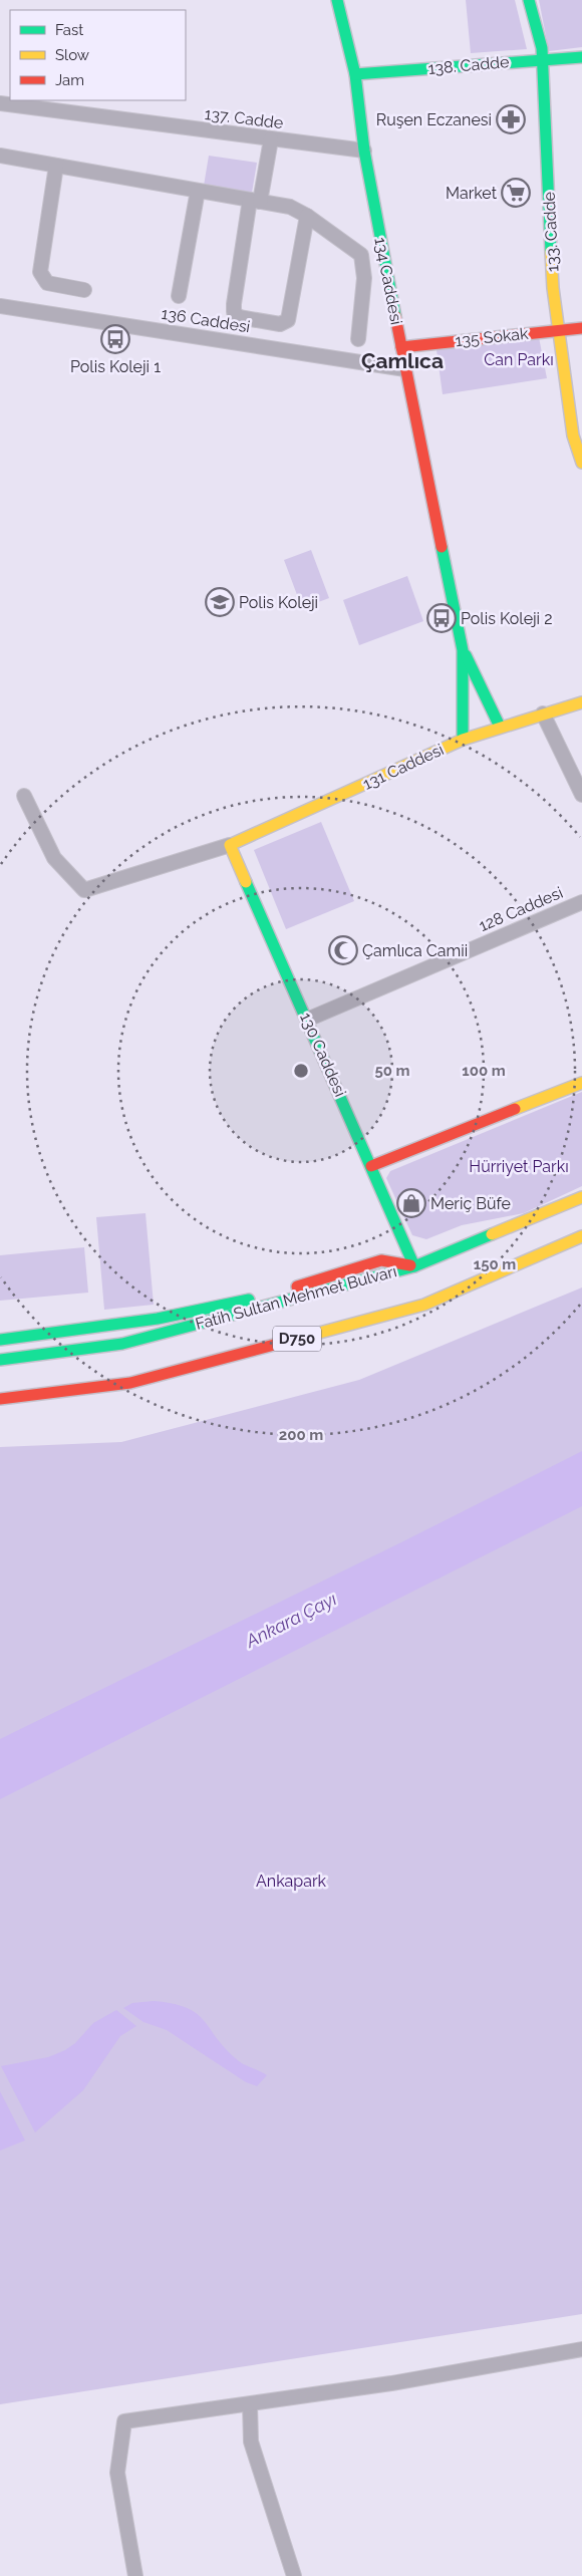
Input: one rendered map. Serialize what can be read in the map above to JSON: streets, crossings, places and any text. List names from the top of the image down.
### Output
{
  "streets": {
    "main road": [
      "138. Cadde",
      "133. Cadde",
      "134 Caddesi",
      "135 Sokak",
      "131 Caddesi",
      "130 Caddesi",
      "Fatih Sultan Mehmet Bulvarı",
      "D750"
    ],
    "street": ["137. Cadde", "136 Caddesi", "128 Caddesi"]
  },
  "crossings": [
    ["138. Cadde", "133. Cadde"],
    ["138. Cadde", "134 Caddesi"],
    ["137. Cadde", "134 Caddesi"],
    ["133. Cadde", "135 Sokak"],
    ["134 Caddesi", "136 Caddesi"],
    ["134 Caddesi", "135 Sokak"],
    ["134 Caddesi", "131 Caddesi"],
    ["131 Caddesi", "130 Caddesi"],
    ["128 Caddesi", "130 Caddesi"],
    ["130 Caddesi", "Fatih Sultan Mehmet Bulvarı"]
  ],
  "districts": ["Çamlıca"],
  "water": ["Ankara Çayı"],
  "parks": ["Can Parkı", "Hürriyet Parkı", "Ankapark"],
  "places": {
    "pharmacy": ["Ruşen Eczanesi"],
    "supermarket": ["Market"],
    "bus stop": ["Polis Koleji 1", "Polis Koleji 2"],
    "school or university": ["Polis Koleji"],
    "mosque": ["Çamlıca Camii"],
    "shop": ["Meriç Büfe"]
  },
  "legend": ["Fast", "Slow", "Jam"],
  "rings": [
    "50 m",
    "100 m",
    "150 m",
    "200 m"
  ]
}
